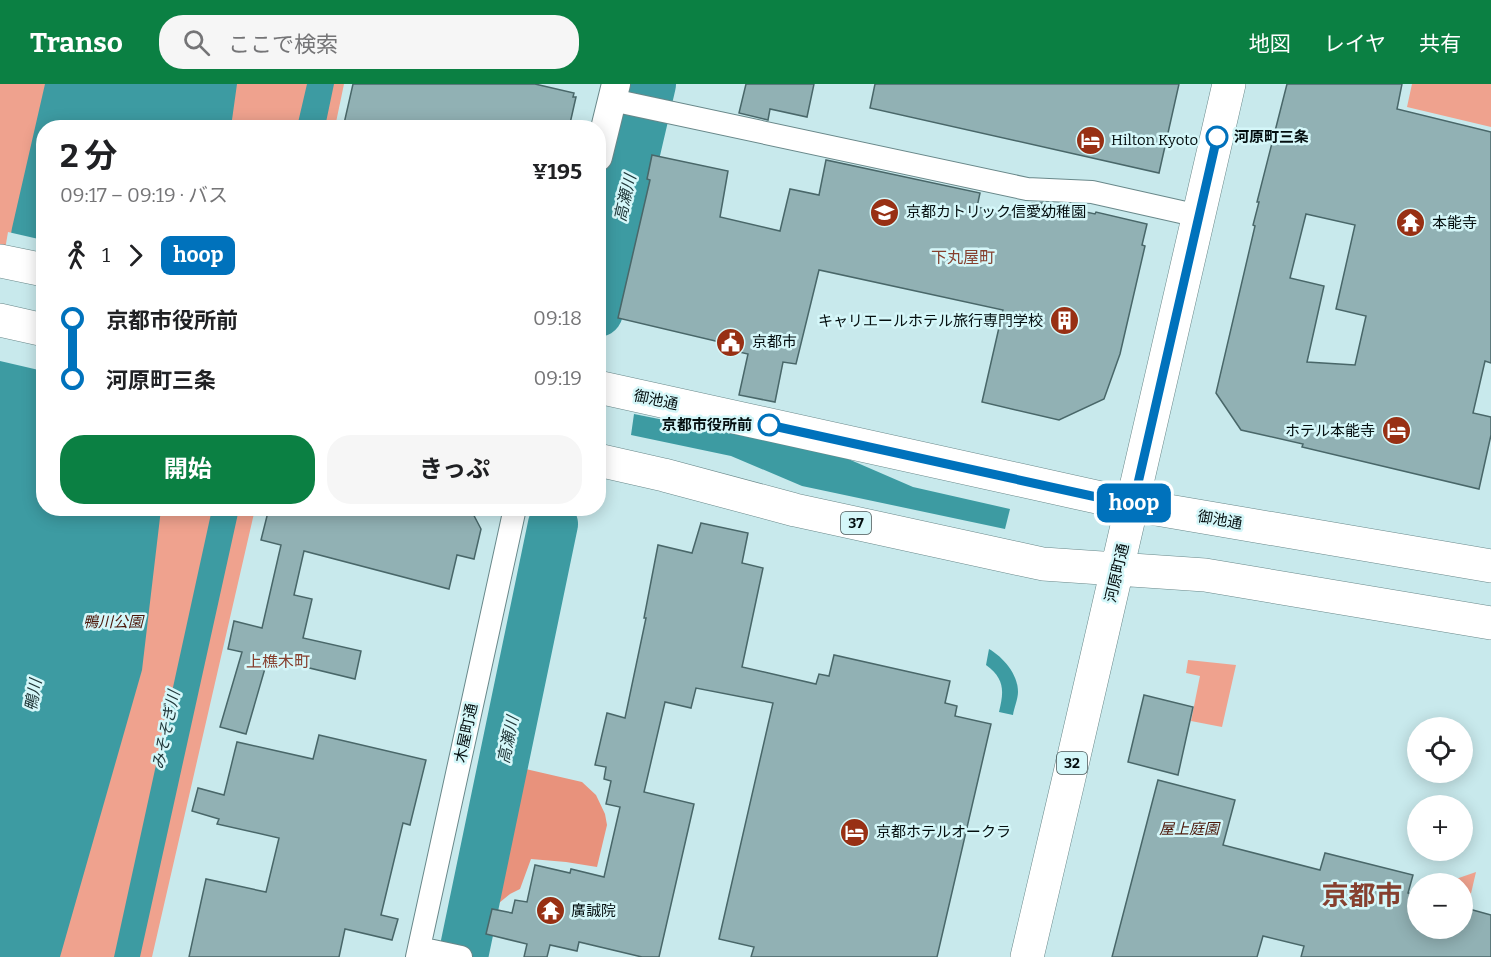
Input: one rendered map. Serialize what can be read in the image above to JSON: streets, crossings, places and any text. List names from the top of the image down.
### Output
{
  "streets": {
    "main road": [
      "御池通",
      "37",
      "河原町通",
      "32"
    ],
    "street": ["木屋町通"]
  },
  "crossings": [
    ["御池通", "河原町通"],
    ["37", "河原町通"]
  ],
  "districts": ["下丸屋町", "上樵木町", "京都市"],
  "water": ["高瀬川", "鴨川", "みそそぎ川"],
  "parks": ["鴨川公園", "屋上庭園"],
  "places": {
    "other": ["河原町三条", "京都市役所前"],
    "hotel": ["Hilton Kyoto", "ホテル本能寺", "京都ホテルオークラ"],
    "school or university": ["京都カトリック信愛幼稚園"],
    "temple": ["本能寺", "廣誠院"],
    "building": ["キャリエールホテル旅行専門学校"],
    "public building": ["京都市"]
  },
  "lines": ["bus line hoop"],
  "page": {
    "header": "Transo",
    "search": "ここで検索",
    "nav": ["地図", "レイヤ", "共有"],
    "on_map": "hoop",
    "heading": ["2 分", "09:17 – 09:19 · バス", "¥195"],
    "legs": ["1", "hoop"],
    "list": [
      {
        "name": "京都市役所前",
        "value": "09:18"
      },
      {
        "name": "河原町三条",
        "value": "09:19"
      }
    ],
    "buttons": ["開始", "きっぷ"],
    "map_buttons": ["+", "−"]
  }
}
